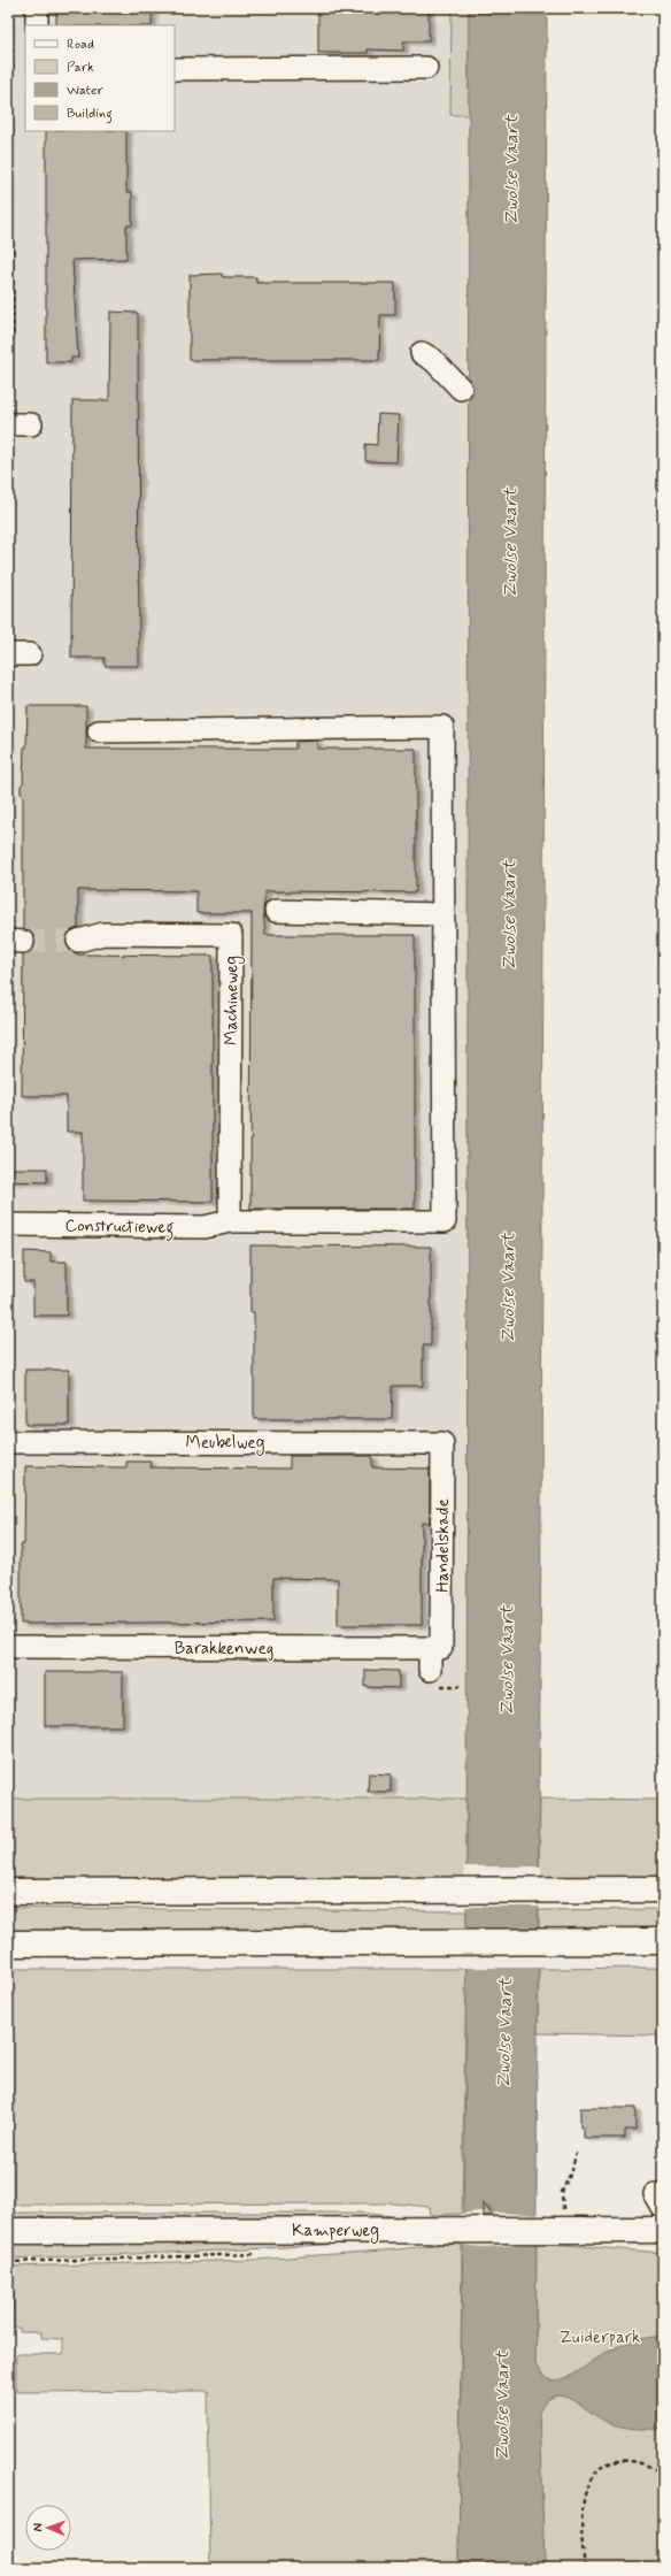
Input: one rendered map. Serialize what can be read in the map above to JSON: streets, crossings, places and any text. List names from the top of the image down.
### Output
{
  "streets": {
    "main road": ["Kamperweg"],
    "street": [
      "Machineweg",
      "Constructieweg",
      "Meubelweg",
      "Handelskade",
      "Barakkenweg"
    ]
  },
  "crossings": [
    ["Machineweg", "Constructieweg"],
    ["Meubelweg", "Handelskade"],
    ["Handelskade", "Barakkenweg"]
  ],
  "water": ["Zwolse Vaart"],
  "parks": ["Zuiderpark"],
  "legend": [
    "Road",
    "Park",
    "Water",
    "Building"
  ],
  "north": "left"
}
